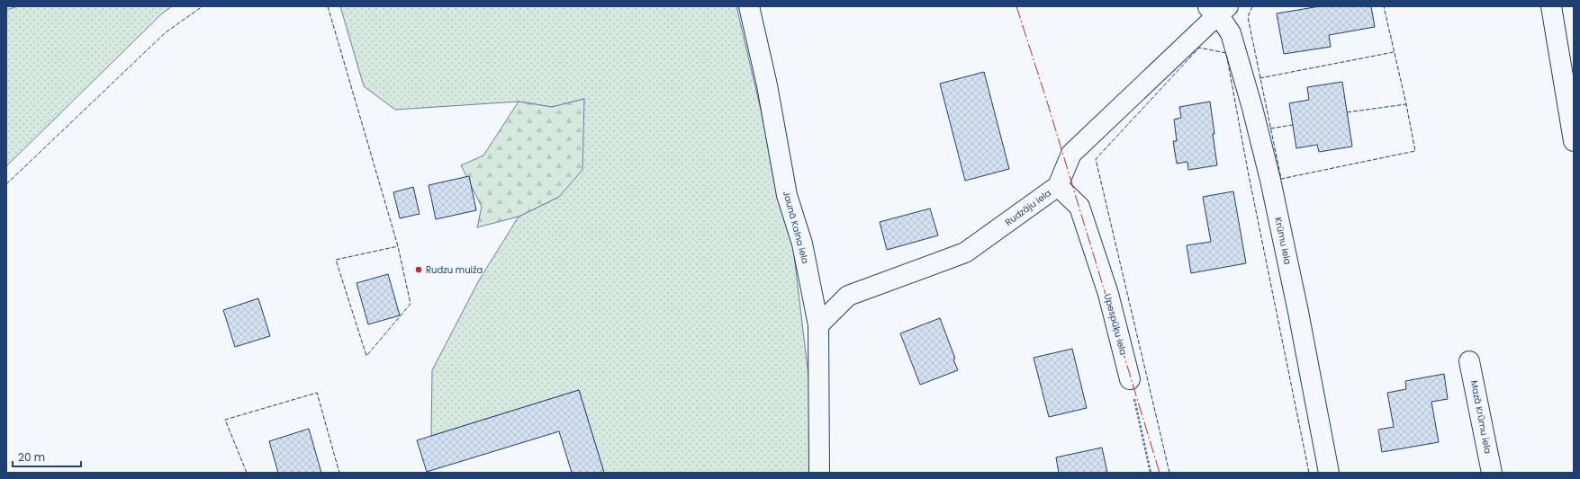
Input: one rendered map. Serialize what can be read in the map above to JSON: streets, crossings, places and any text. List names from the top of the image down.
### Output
{
  "streets": {
    "street": [
      "Rudzāju iela",
      "Jaunā Kalna iela",
      "Krūmu iela",
      "Upespūķu iela",
      "Mazā Krūmu iela"
    ]
  },
  "crossings": [
    ["Rudzāju iela", "Jaunā Kalna iela"],
    ["Rudzāju iela", "Krūmu iela"],
    ["Rudzāju iela", "Upespūķu iela"]
  ],
  "places": ["Rudzu muiža"],
  "scale_bar": "20 m"
}
